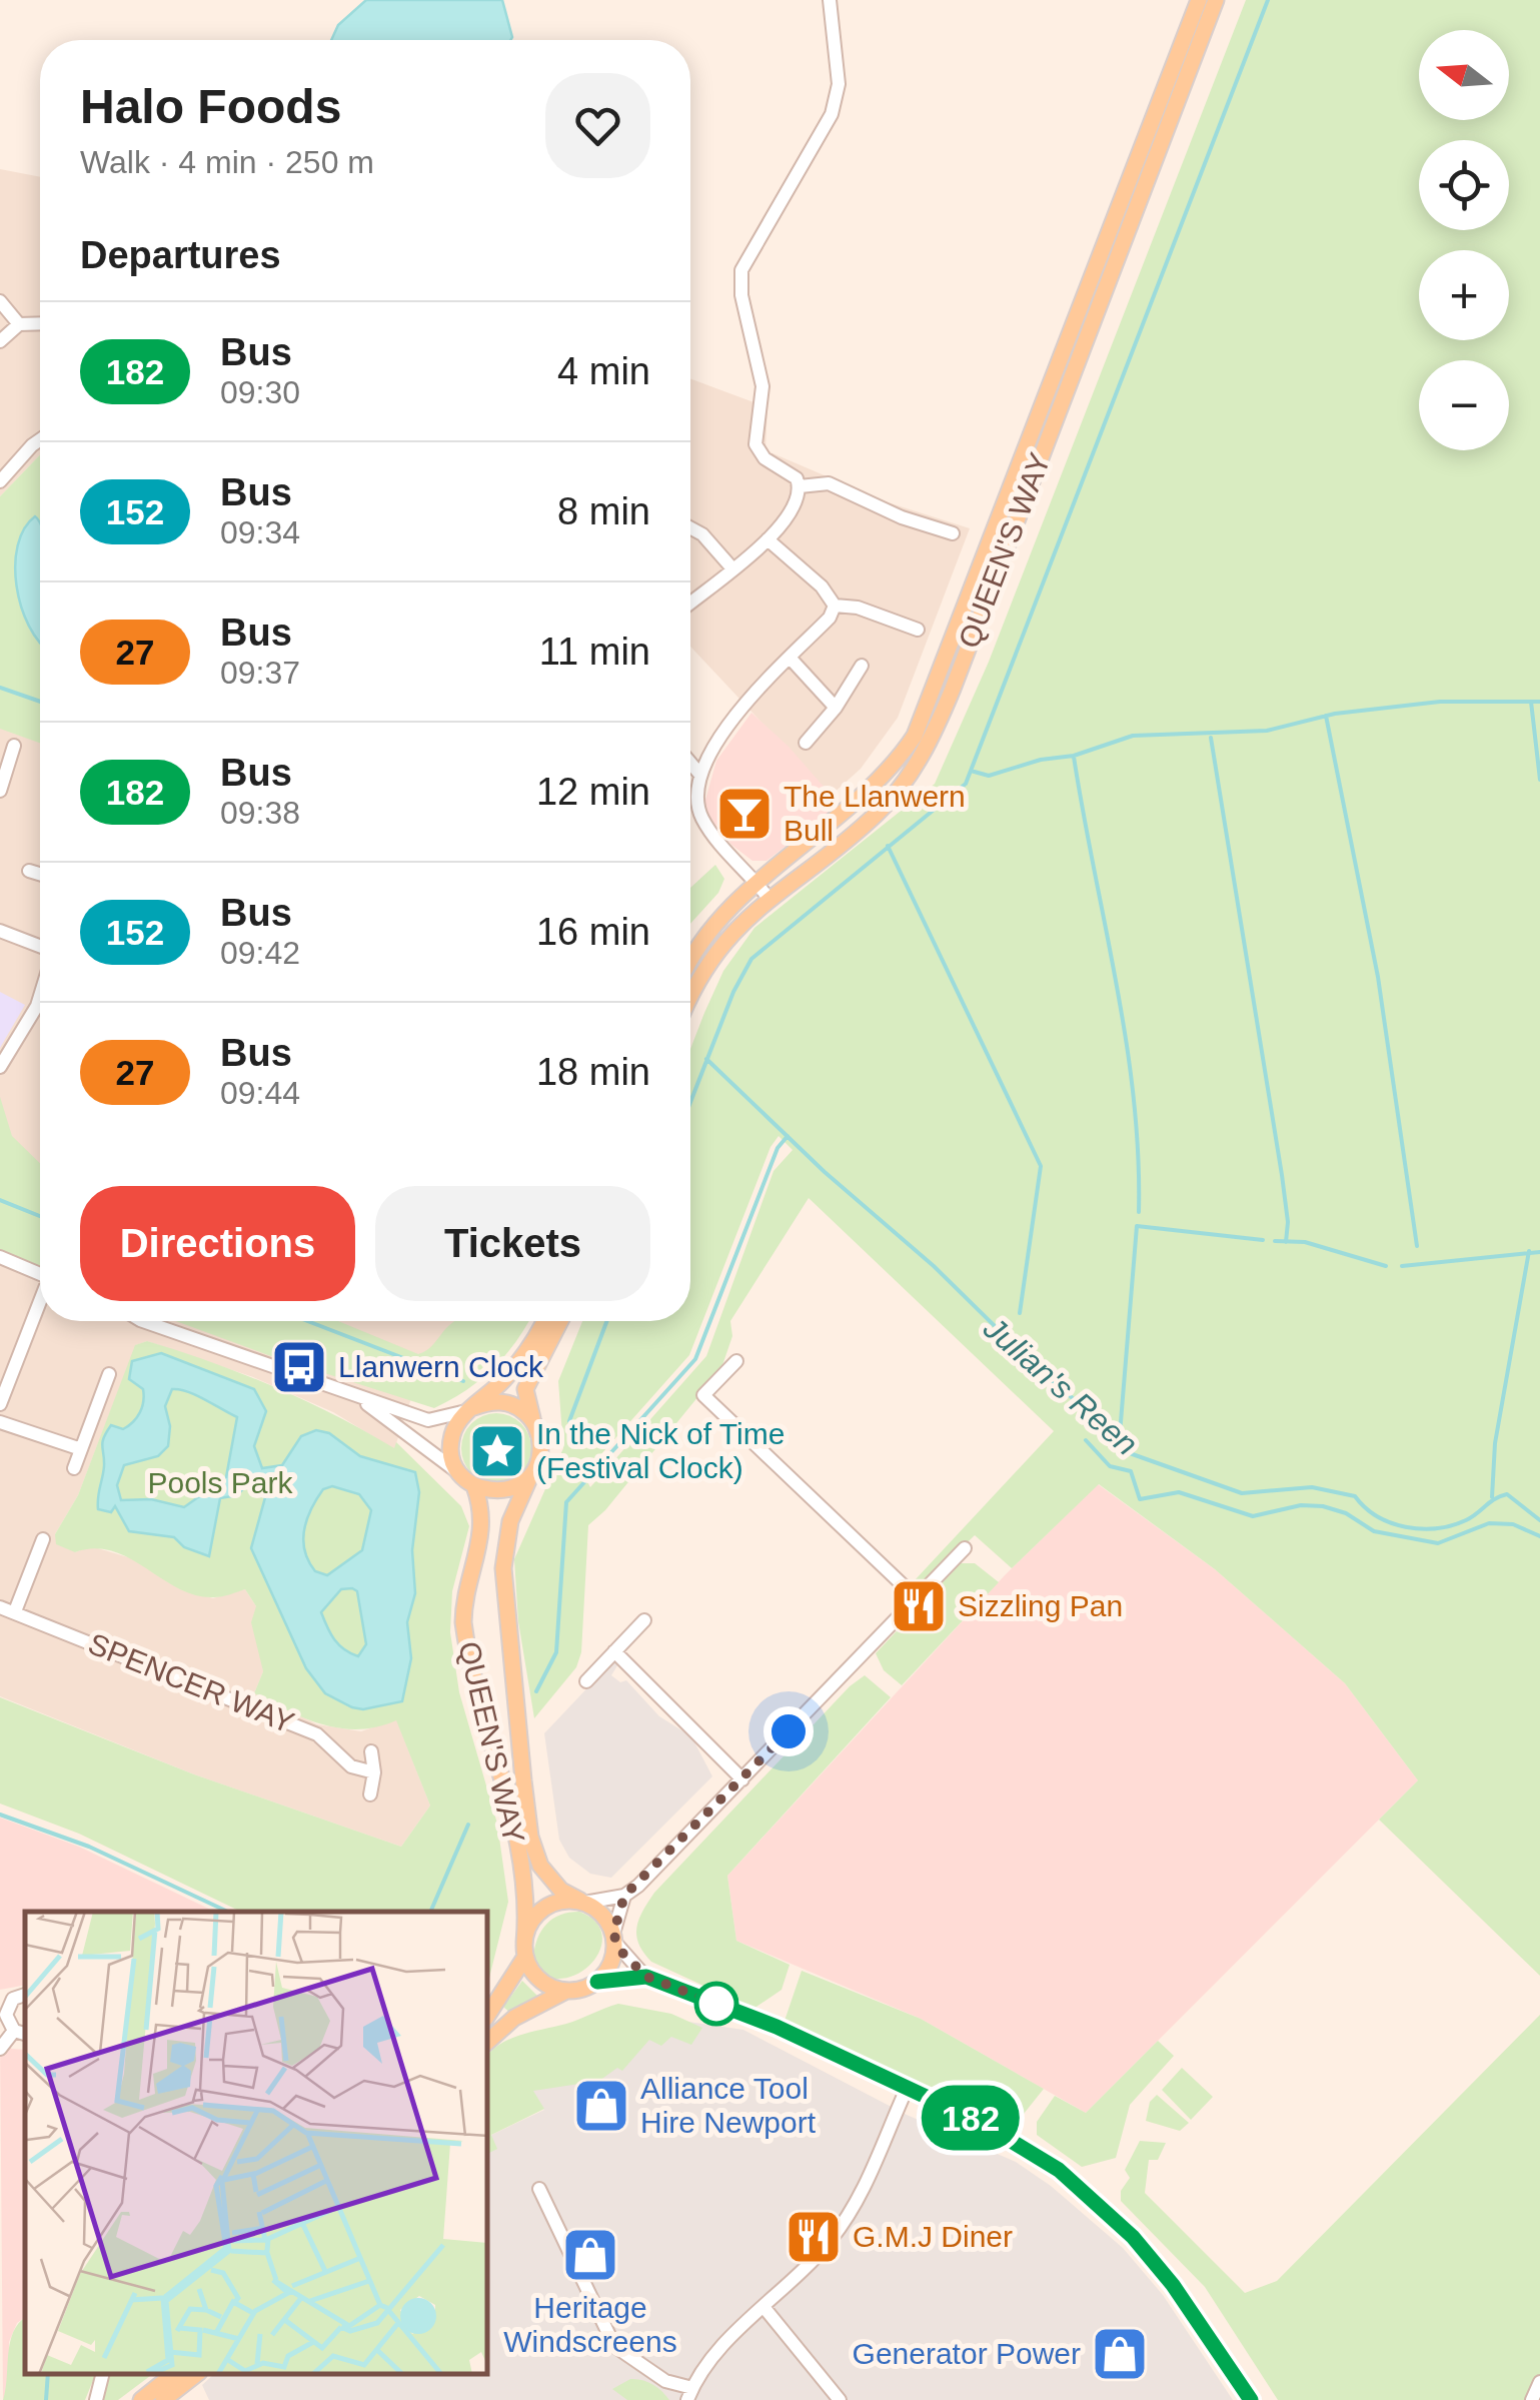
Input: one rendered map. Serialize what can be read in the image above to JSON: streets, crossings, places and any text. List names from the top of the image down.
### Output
{
  "streets": {
    "main road": ["QUEEN'S WAY"],
    "street": ["SPENCER WAY"]
  },
  "water": ["Julian's Reen"],
  "parks": ["Pools Park"],
  "places": {
    "bar": ["The Llanwern Bull"],
    "bus stop": ["Llanwern Clock"],
    "place": ["In the Nick of Time (Festival Clock)"],
    "restaurant": ["Sizzling Pan", "G.M.J Diner"],
    "shop": ["Alliance Tool Hire Newport", "Heritage Windscreens", "Generator Power"]
  },
  "lines": ["bus line 182"],
  "north": "left",
  "page": {
    "on_map": "182",
    "map_buttons": ["+", "−"],
    "heading": [
      ["Halo Foods", "Walk · 4 min · 250 m"],
      "Departures"
    ],
    "list": [
      {
        "mark": "182",
        "name": "Bus",
        "note": "09:30",
        "value": "4 min"
      },
      {
        "mark": "152",
        "name": "Bus",
        "note": "09:34",
        "value": "8 min"
      },
      {
        "mark": "27",
        "name": "Bus",
        "note": "09:37",
        "value": "11 min"
      },
      {
        "mark": "182",
        "name": "Bus",
        "note": "09:38",
        "value": "12 min"
      },
      {
        "mark": "152",
        "name": "Bus",
        "note": "09:42",
        "value": "16 min"
      },
      {
        "mark": "27",
        "name": "Bus",
        "note": "09:44",
        "value": "18 min"
      }
    ],
    "buttons": ["Directions", "Tickets"]
  }
}
